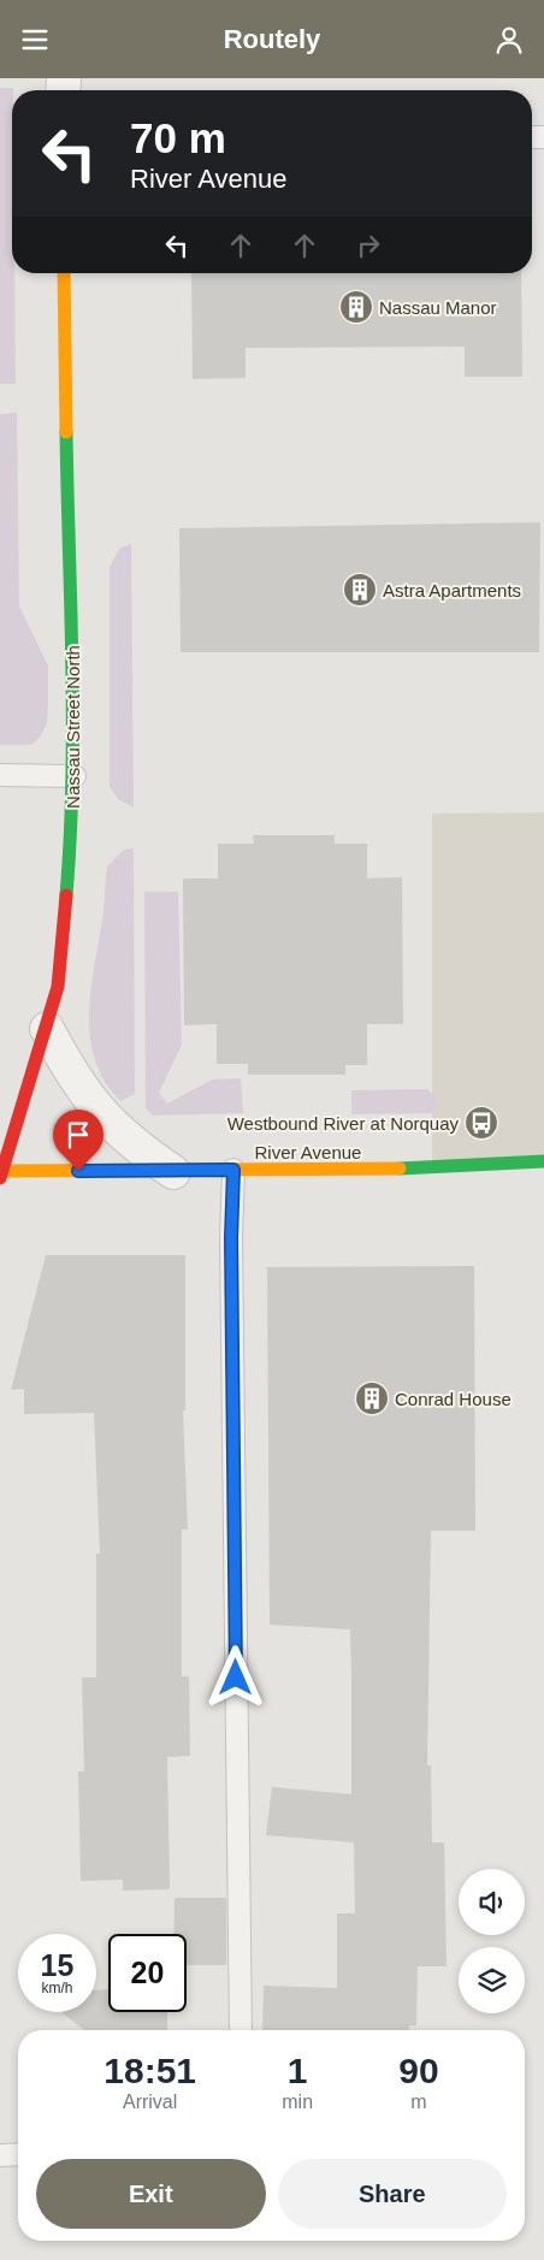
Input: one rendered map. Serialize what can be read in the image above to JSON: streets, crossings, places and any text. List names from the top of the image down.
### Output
{
  "streets": {
    "street": ["Nassau Street North", "River Avenue"]
  },
  "crossings": [
    ["Nassau Street North", "River Avenue"]
  ],
  "places": {
    "building": ["Nassau Manor", "Astra Apartments", "Conrad House"],
    "bus stop": ["Westbound River at Norquay"]
  },
  "page": {
    "header": "Routely",
    "turn": ["70 m", "River Avenue"],
    "speed": "15 km/h",
    "limit": "20",
    "eta": [
      "18:51",
      "Arrival",
      "1",
      "min",
      "90",
      "m"
    ],
    "buttons": ["Exit", "Share"]
  }
}
